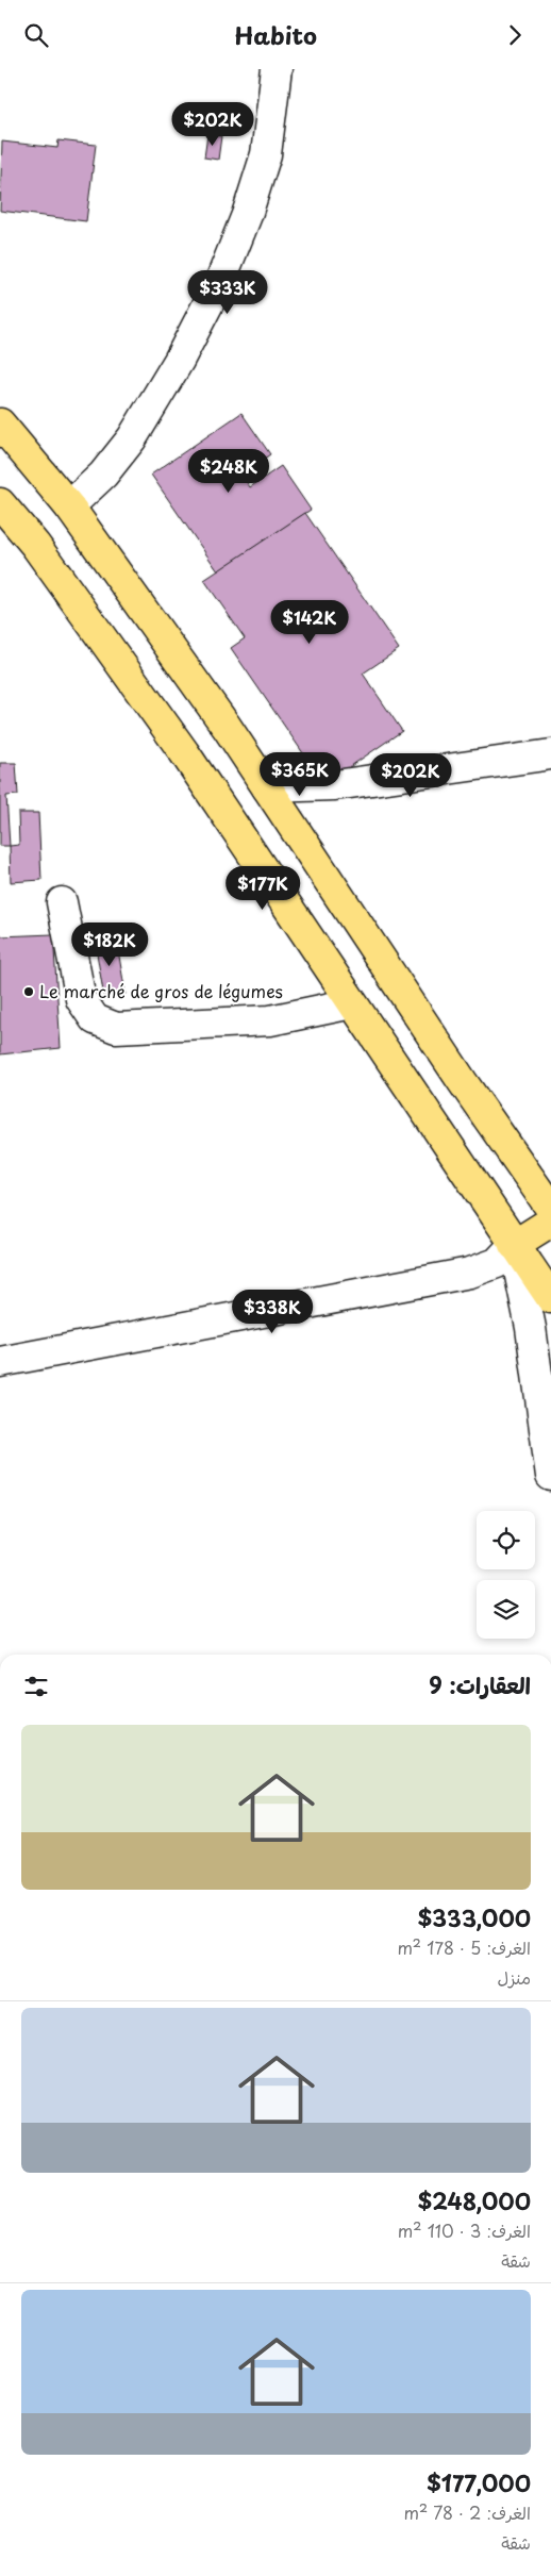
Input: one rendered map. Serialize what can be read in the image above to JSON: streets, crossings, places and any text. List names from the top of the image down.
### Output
{
  "places": ["Le marché de gros de légumes"],
  "page": {
    "header": "Habito",
    "price": [
      "$202K",
      "$333K",
      "$248K",
      "$142K",
      "$365K",
      "$202K",
      "$177K",
      "$182K",
      "$338K"
    ],
    "heading": "العقارات: 9",
    "list": [
      {
        "name": "$333,000",
        "note": "الغرف: 5 · 178 m² · منزل"
      },
      {
        "name": "$248,000",
        "note": "الغرف: 3 · 110 m² · شقة"
      },
      {
        "name": "$177,000",
        "note": "الغرف: 2 · 78 m² · شقة"
      }
    ]
  }
}
